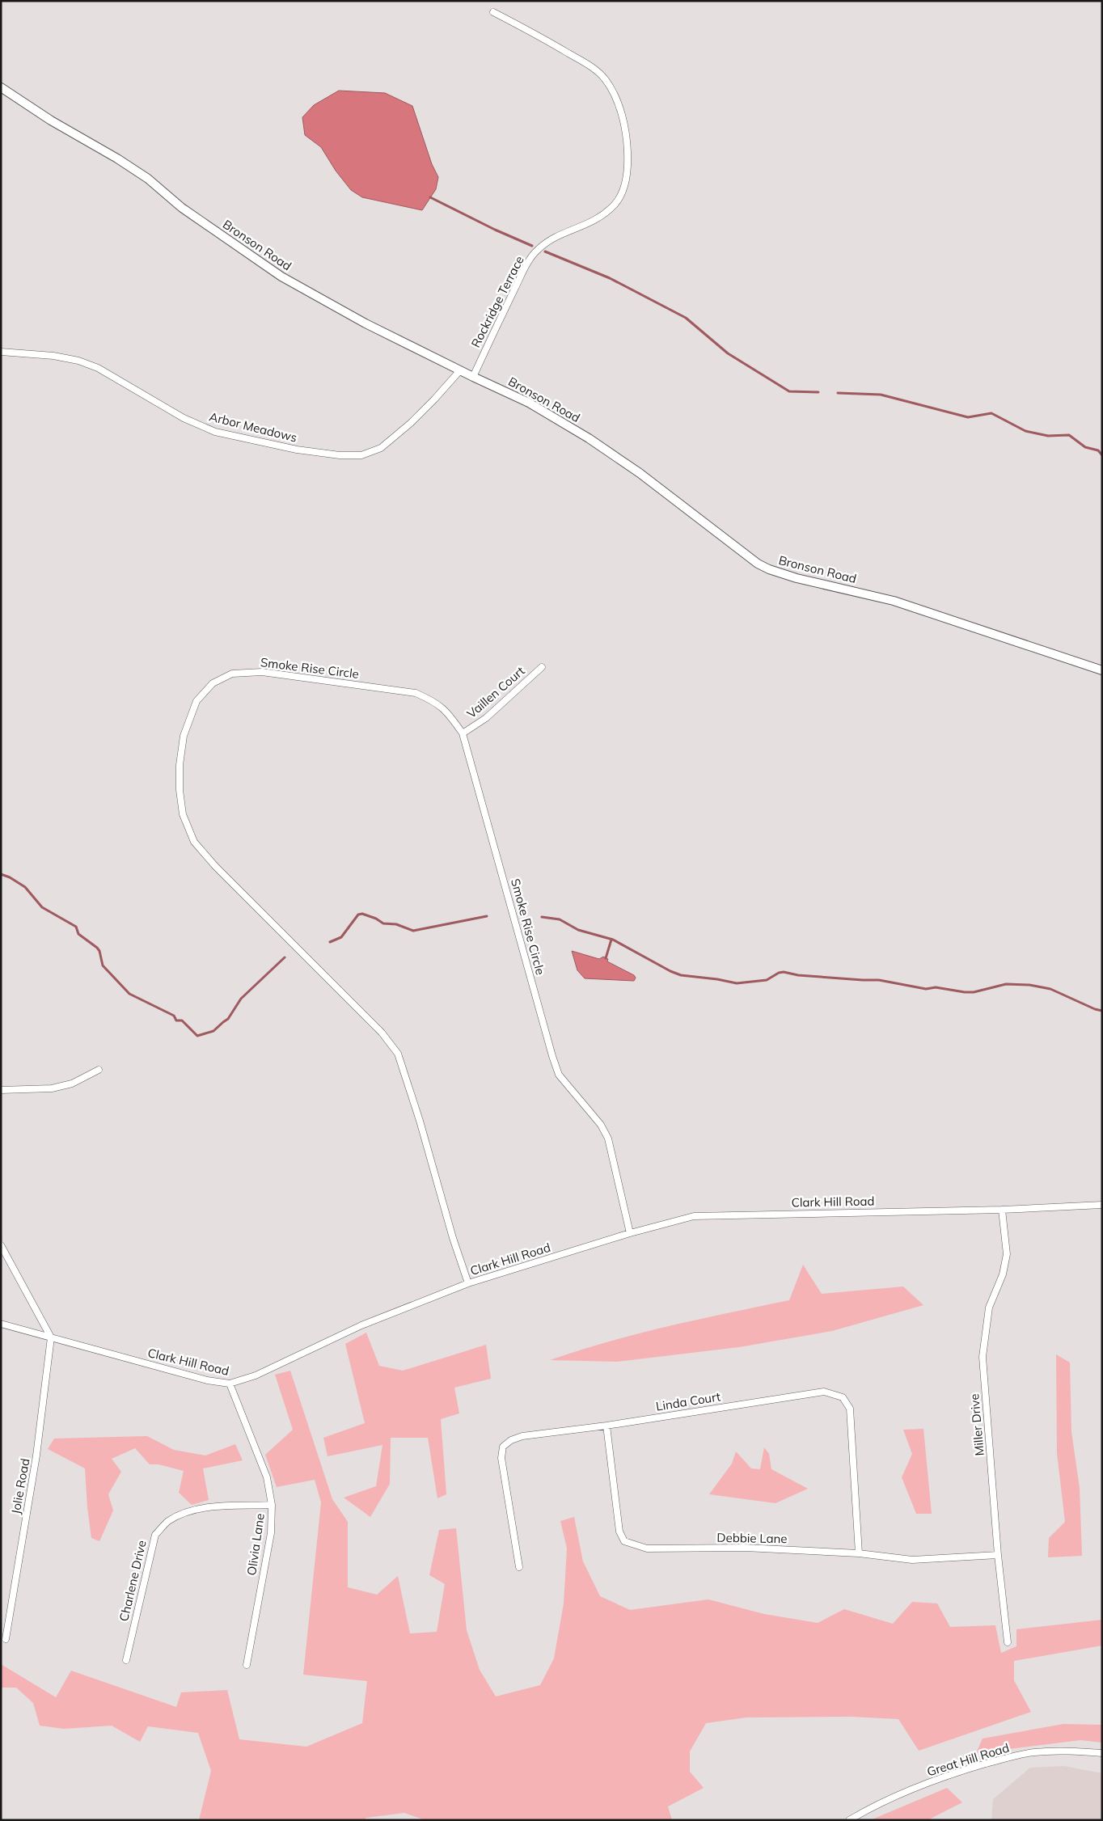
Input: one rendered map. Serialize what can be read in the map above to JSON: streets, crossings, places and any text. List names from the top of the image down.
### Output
{
  "streets": {
    "street": [
      "Bronson Road",
      "Rockridge Terrace",
      "Arbor Meadows",
      "Smoke Rise Circle",
      "Vaillen Court",
      "Clark Hill Road",
      "Linda Court",
      "Miller Drive",
      "Jolie Road",
      "Debbie Lane",
      "Olivia Lane",
      "Charlene Drive",
      "Great Hill Road"
    ]
  },
  "crossings": [
    ["Bronson Road", "Rockridge Terrace"],
    ["Bronson Road", "Arbor Meadows"],
    ["Smoke Rise Circle", "Vaillen Court"],
    ["Smoke Rise Circle", "Clark Hill Road"],
    ["Clark Hill Road", "Miller Drive"],
    ["Clark Hill Road", "Jolie Road"],
    ["Clark Hill Road", "Olivia Lane"],
    ["Linda Court", "Debbie Lane"],
    ["Miller Drive", "Debbie Lane"],
    ["Olivia Lane", "Charlene Drive"]
  ]
}
